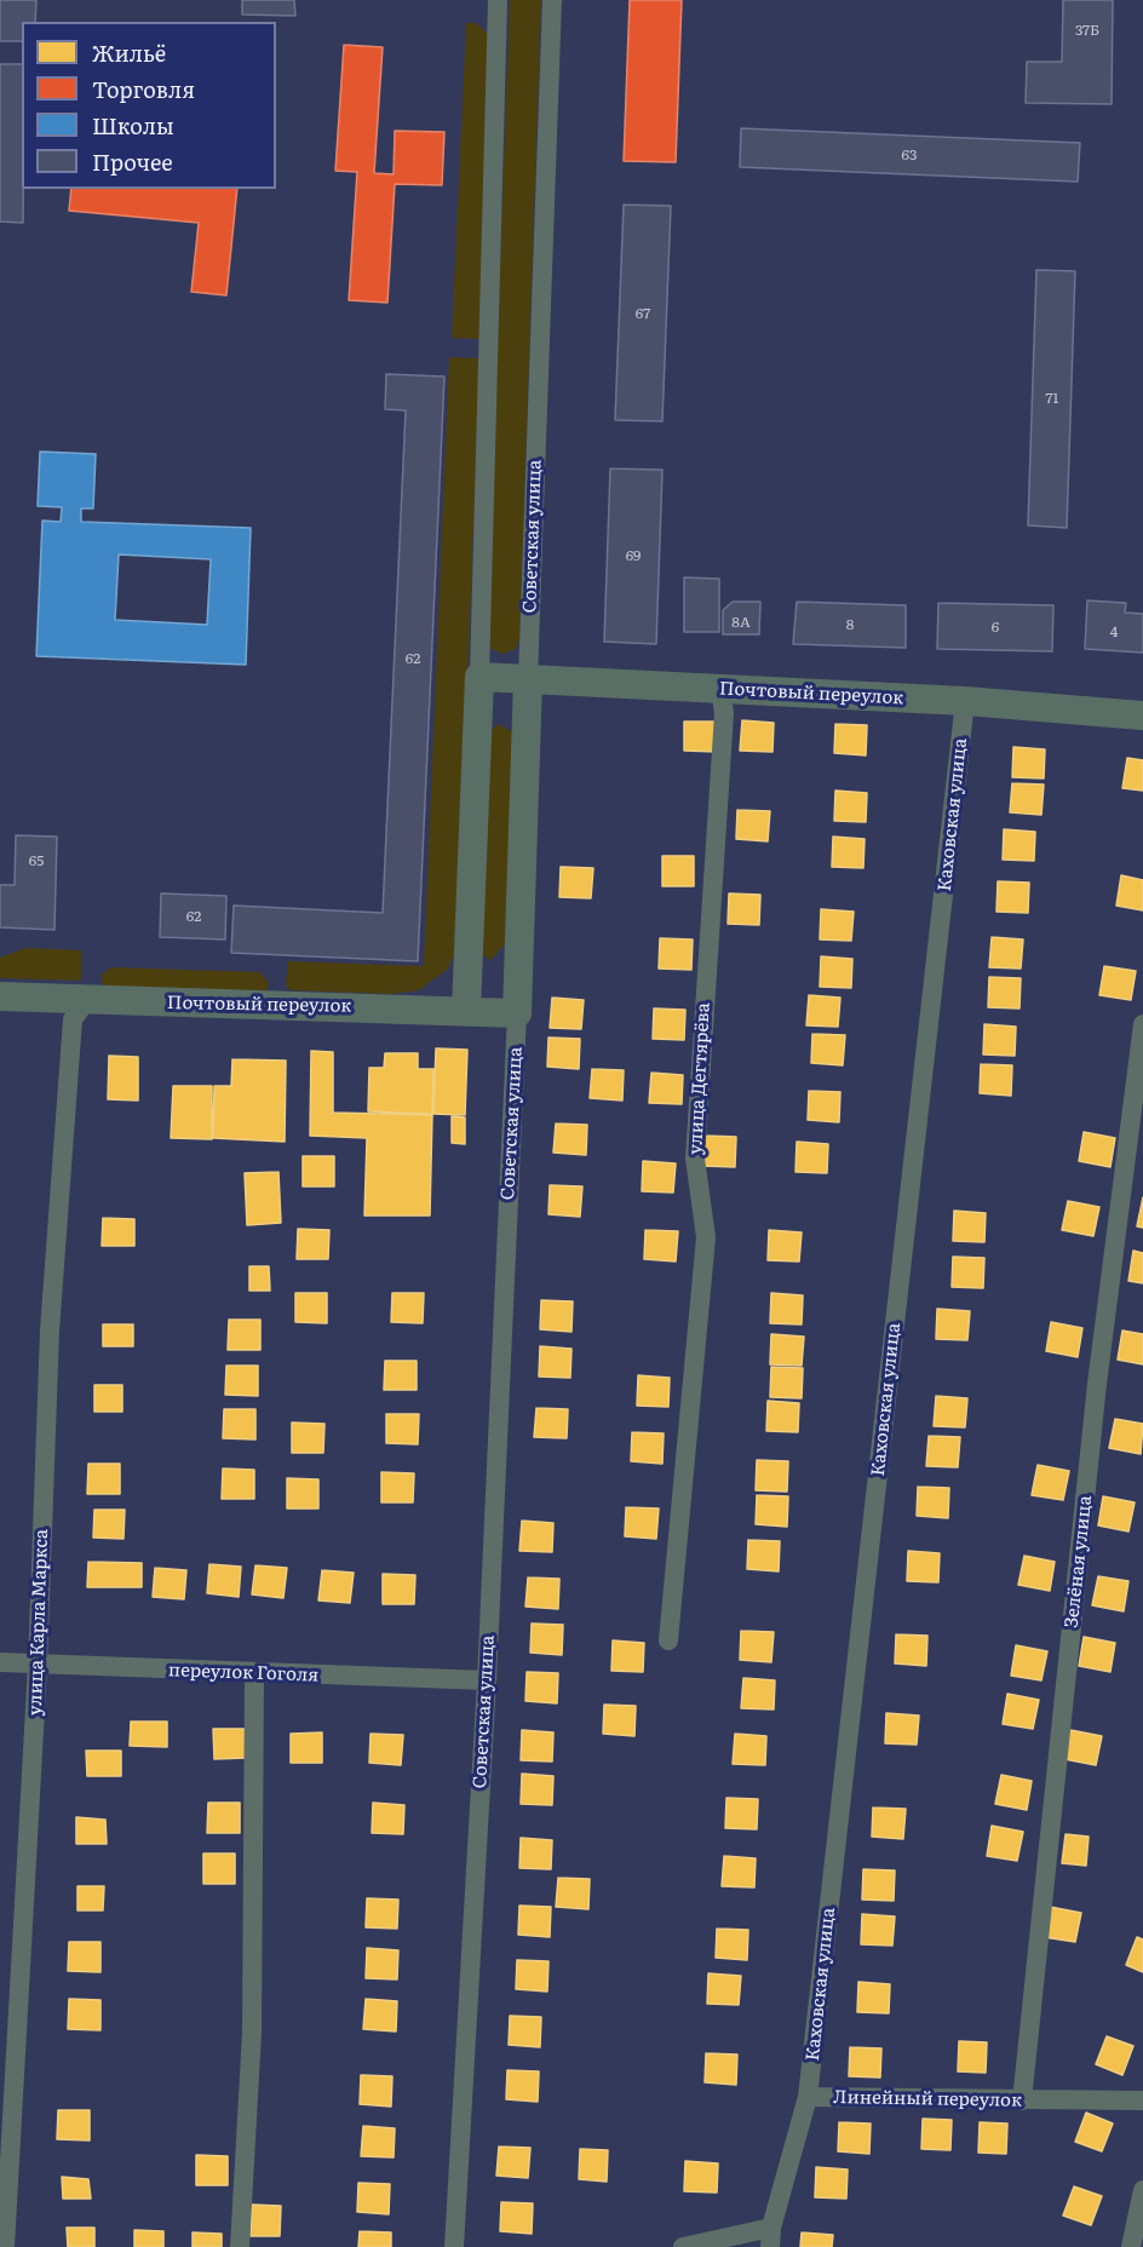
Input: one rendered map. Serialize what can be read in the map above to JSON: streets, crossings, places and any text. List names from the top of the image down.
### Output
{
  "streets": {
    "main road": ["Советская улица", "Почтовый переулок"],
    "street": [
      "Каховская улица",
      "улица Дегтярёва",
      "Зелёная улица",
      "улица Карла Маркса",
      "переулок Гоголя",
      "Линейный переулок"
    ]
  },
  "crossings": [
    ["Советская улица", "Почтовый переулок"],
    ["Советская улица", "переулок Гоголя"],
    ["Почтовый переулок", "Каховская улица"],
    ["Почтовый переулок", "улица Дегтярёва"],
    ["Почтовый переулок", "улица Карла Маркса"],
    ["Каховская улица", "Линейный переулок"],
    ["Зелёная улица", "Линейный переулок"],
    ["улица Карла Маркса", "переулок Гоголя"]
  ],
  "house_numbers": [
    "37Б",
    "63",
    "67",
    "71",
    "69",
    "8А",
    "8",
    "6",
    "4",
    "62",
    "65",
    "62"
  ],
  "legend": [
    "Жильё",
    "Торговля",
    "Школы",
    "Прочее"
  ]
}
